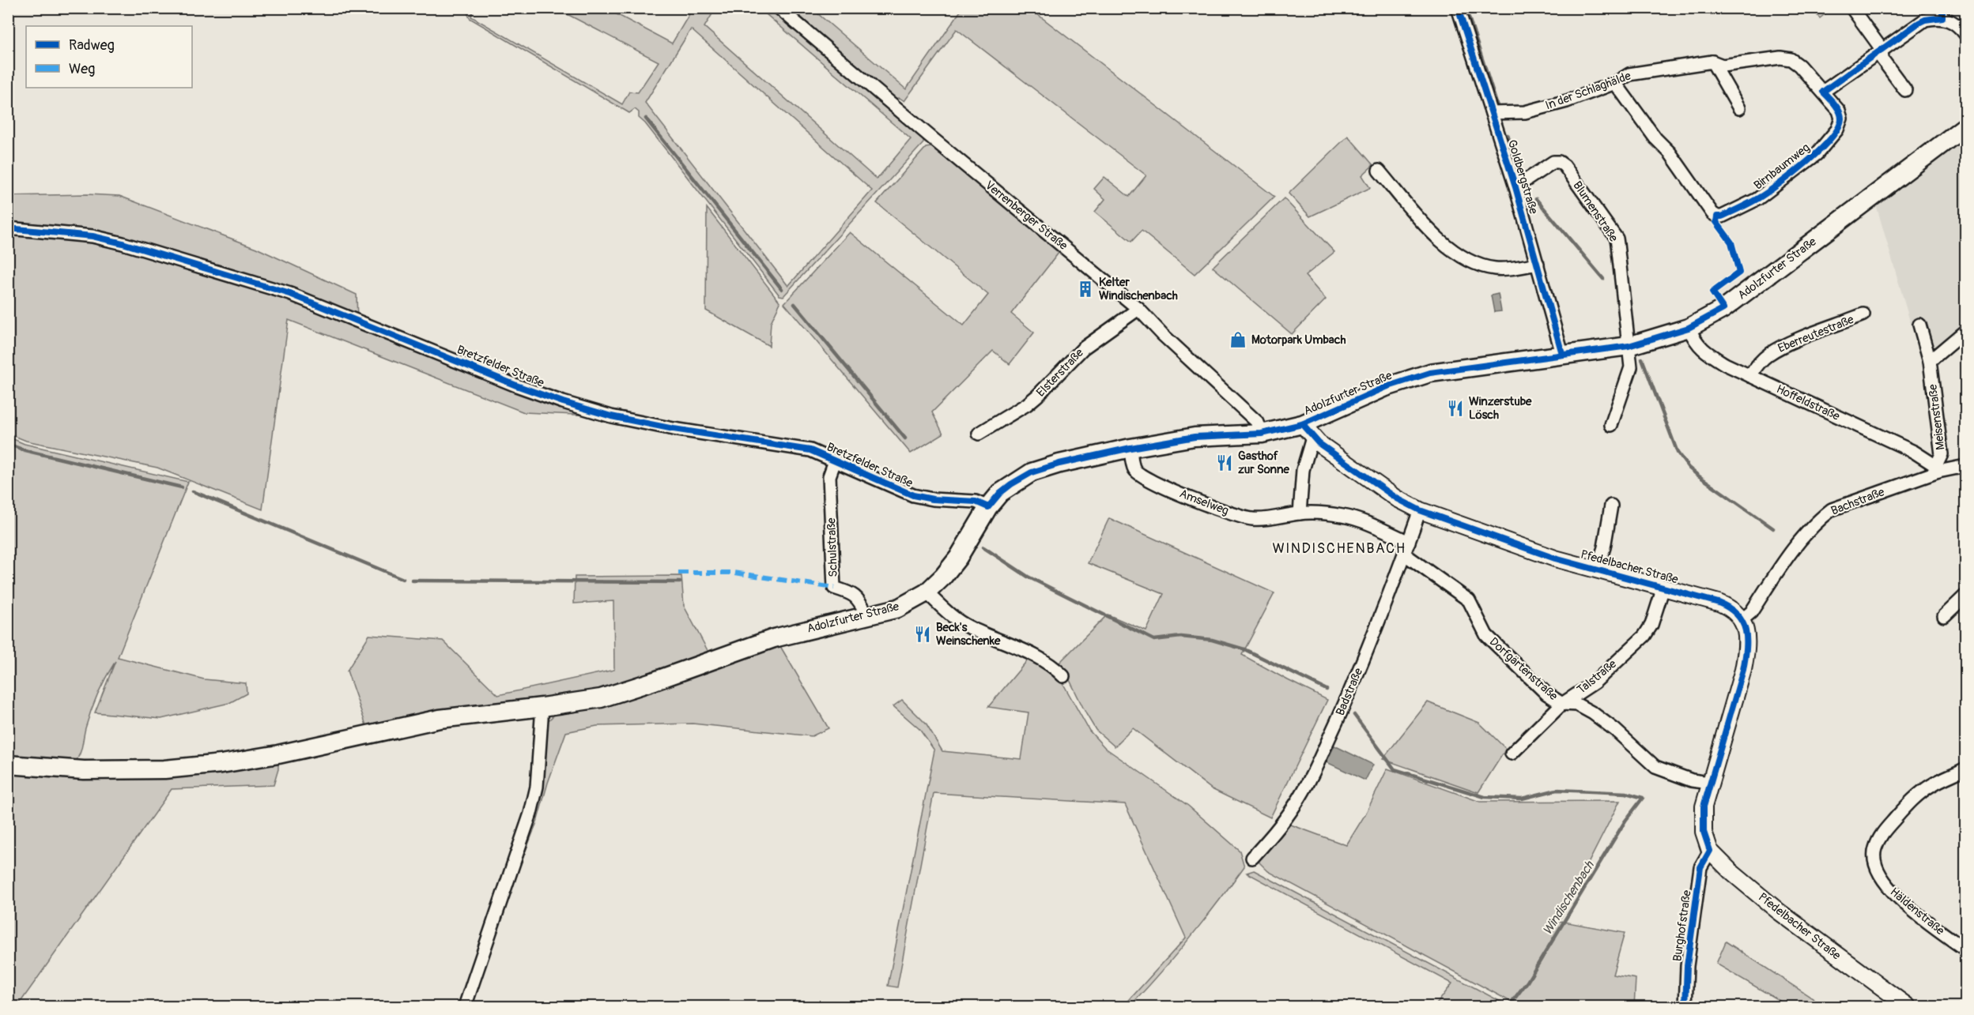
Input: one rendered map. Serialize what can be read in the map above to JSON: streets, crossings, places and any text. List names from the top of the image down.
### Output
{
  "streets": {
    "main road": ["Adolzfurter Straße"],
    "street": [
      "In der Schlaghälde",
      "Birnbaumweg",
      "Goldbergstraße",
      "Blumenstraße",
      "Verrenberger Straße",
      "Eberreutestraße",
      "Bretzfelder Straße",
      "Elsterstraße",
      "Hoffeldstraße",
      "Meisenstraße",
      "Bachstraße",
      "Amselweg",
      "Schulstraße",
      "Pfedelbacher Straße",
      "Dorfgärtenstraße",
      "Talstraße",
      "Badstraße",
      "Häldenstraße",
      "Burghofstraße"
    ]
  },
  "crossings": [
    ["In der Schlaghälde", "Birnbaumweg"],
    ["In der Schlaghälde", "Goldbergstraße"],
    ["Goldbergstraße", "Blumenstraße"],
    ["Goldbergstraße", "Adolzfurter Straße"],
    ["Blumenstraße", "Adolzfurter Straße"],
    ["Verrenberger Straße", "Adolzfurter Straße"],
    ["Verrenberger Straße", "Elsterstraße"],
    ["Adolzfurter Straße", "Bretzfelder Straße"],
    ["Adolzfurter Straße", "Hoffeldstraße"],
    ["Adolzfurter Straße", "Amselweg"],
    ["Adolzfurter Straße", "Schulstraße"],
    ["Adolzfurter Straße", "Pfedelbacher Straße"],
    ["Eberreutestraße", "Hoffeldstraße"],
    ["Bretzfelder Straße", "Schulstraße"],
    ["Hoffeldstraße", "Meisenstraße"],
    ["Hoffeldstraße", "Bachstraße"],
    ["Meisenstraße", "Bachstraße"],
    ["Bachstraße", "Pfedelbacher Straße"],
    ["Amselweg", "Badstraße"],
    ["Pfedelbacher Straße", "Dorfgärtenstraße"],
    ["Pfedelbacher Straße", "Talstraße"],
    ["Pfedelbacher Straße", "Badstraße"],
    ["Pfedelbacher Straße", "Burghofstraße"],
    ["Dorfgärtenstraße", "Talstraße"],
    ["Dorfgärtenstraße", "Badstraße"]
  ],
  "districts": ["WINDISCHENBACH"],
  "water": ["Windischenbach"],
  "places": {
    "building": ["Kelter Windischenbach"],
    "shop": ["Motorpark Umbach"],
    "restaurant": ["Winzerstube Lösch", "Gasthof zur Sonne", "Beck's Weinschenke"]
  },
  "legend": ["Radweg", "Weg"]
}
